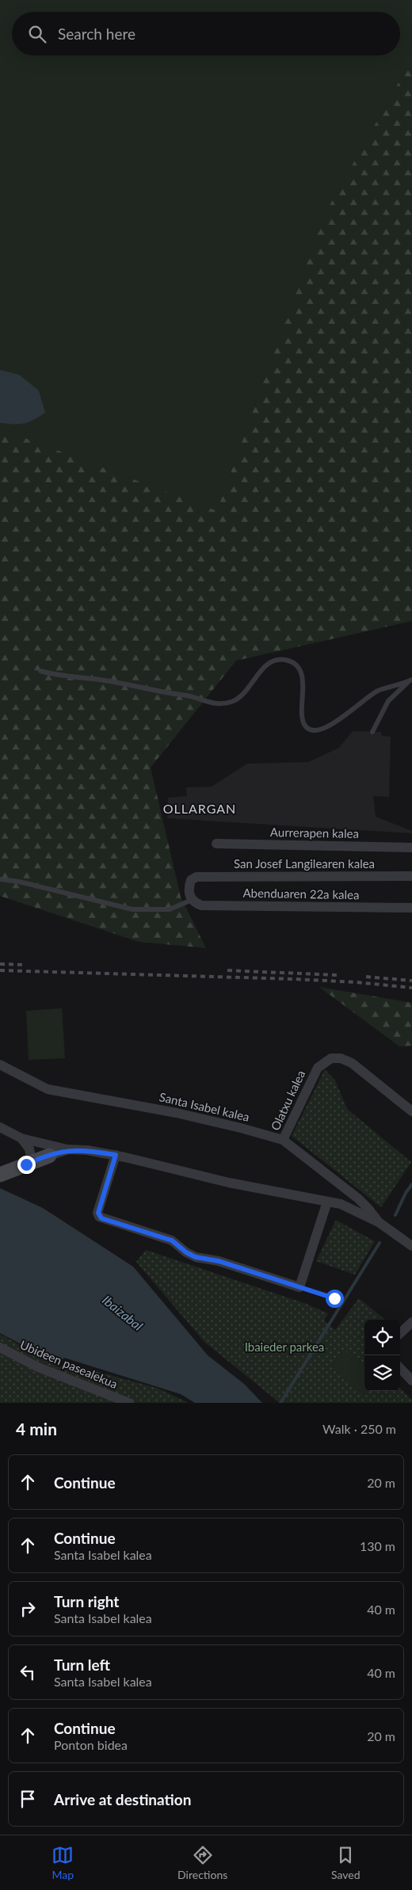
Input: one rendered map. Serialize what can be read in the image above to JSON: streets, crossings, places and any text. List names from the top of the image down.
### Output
{
  "streets": {
    "street": [
      "Aurrerapen kalea",
      "San Josef Langilearen kalea",
      "Abenduaren 22a kalea",
      "Olatxu kalea",
      "Santa Isabel kalea",
      "Ubideen pasealekua"
    ]
  },
  "crossings": [
    ["San Josef Langilearen kalea", "Abenduaren 22a kalea"],
    ["Olatxu kalea", "Santa Isabel kalea"]
  ],
  "districts": ["OLLARGAN"],
  "water": ["Ibaizabal"],
  "parks": ["Ibaieder parkea"],
  "page": {
    "search": "Search here",
    "heading": ["4 min", "Walk · 250 m"],
    "list": [
      ["Continue", "20 m"],
      ["Continue", "Santa Isabel kalea", "130 m"],
      ["Turn right", "Santa Isabel kalea", "40 m"],
      ["Turn left", "Santa Isabel kalea", "40 m"],
      ["Continue", "Ponton bidea", "20 m"],
      "Arrive at destination"
    ],
    "nav": ["Map", "Directions", "Saved"]
  }
}
